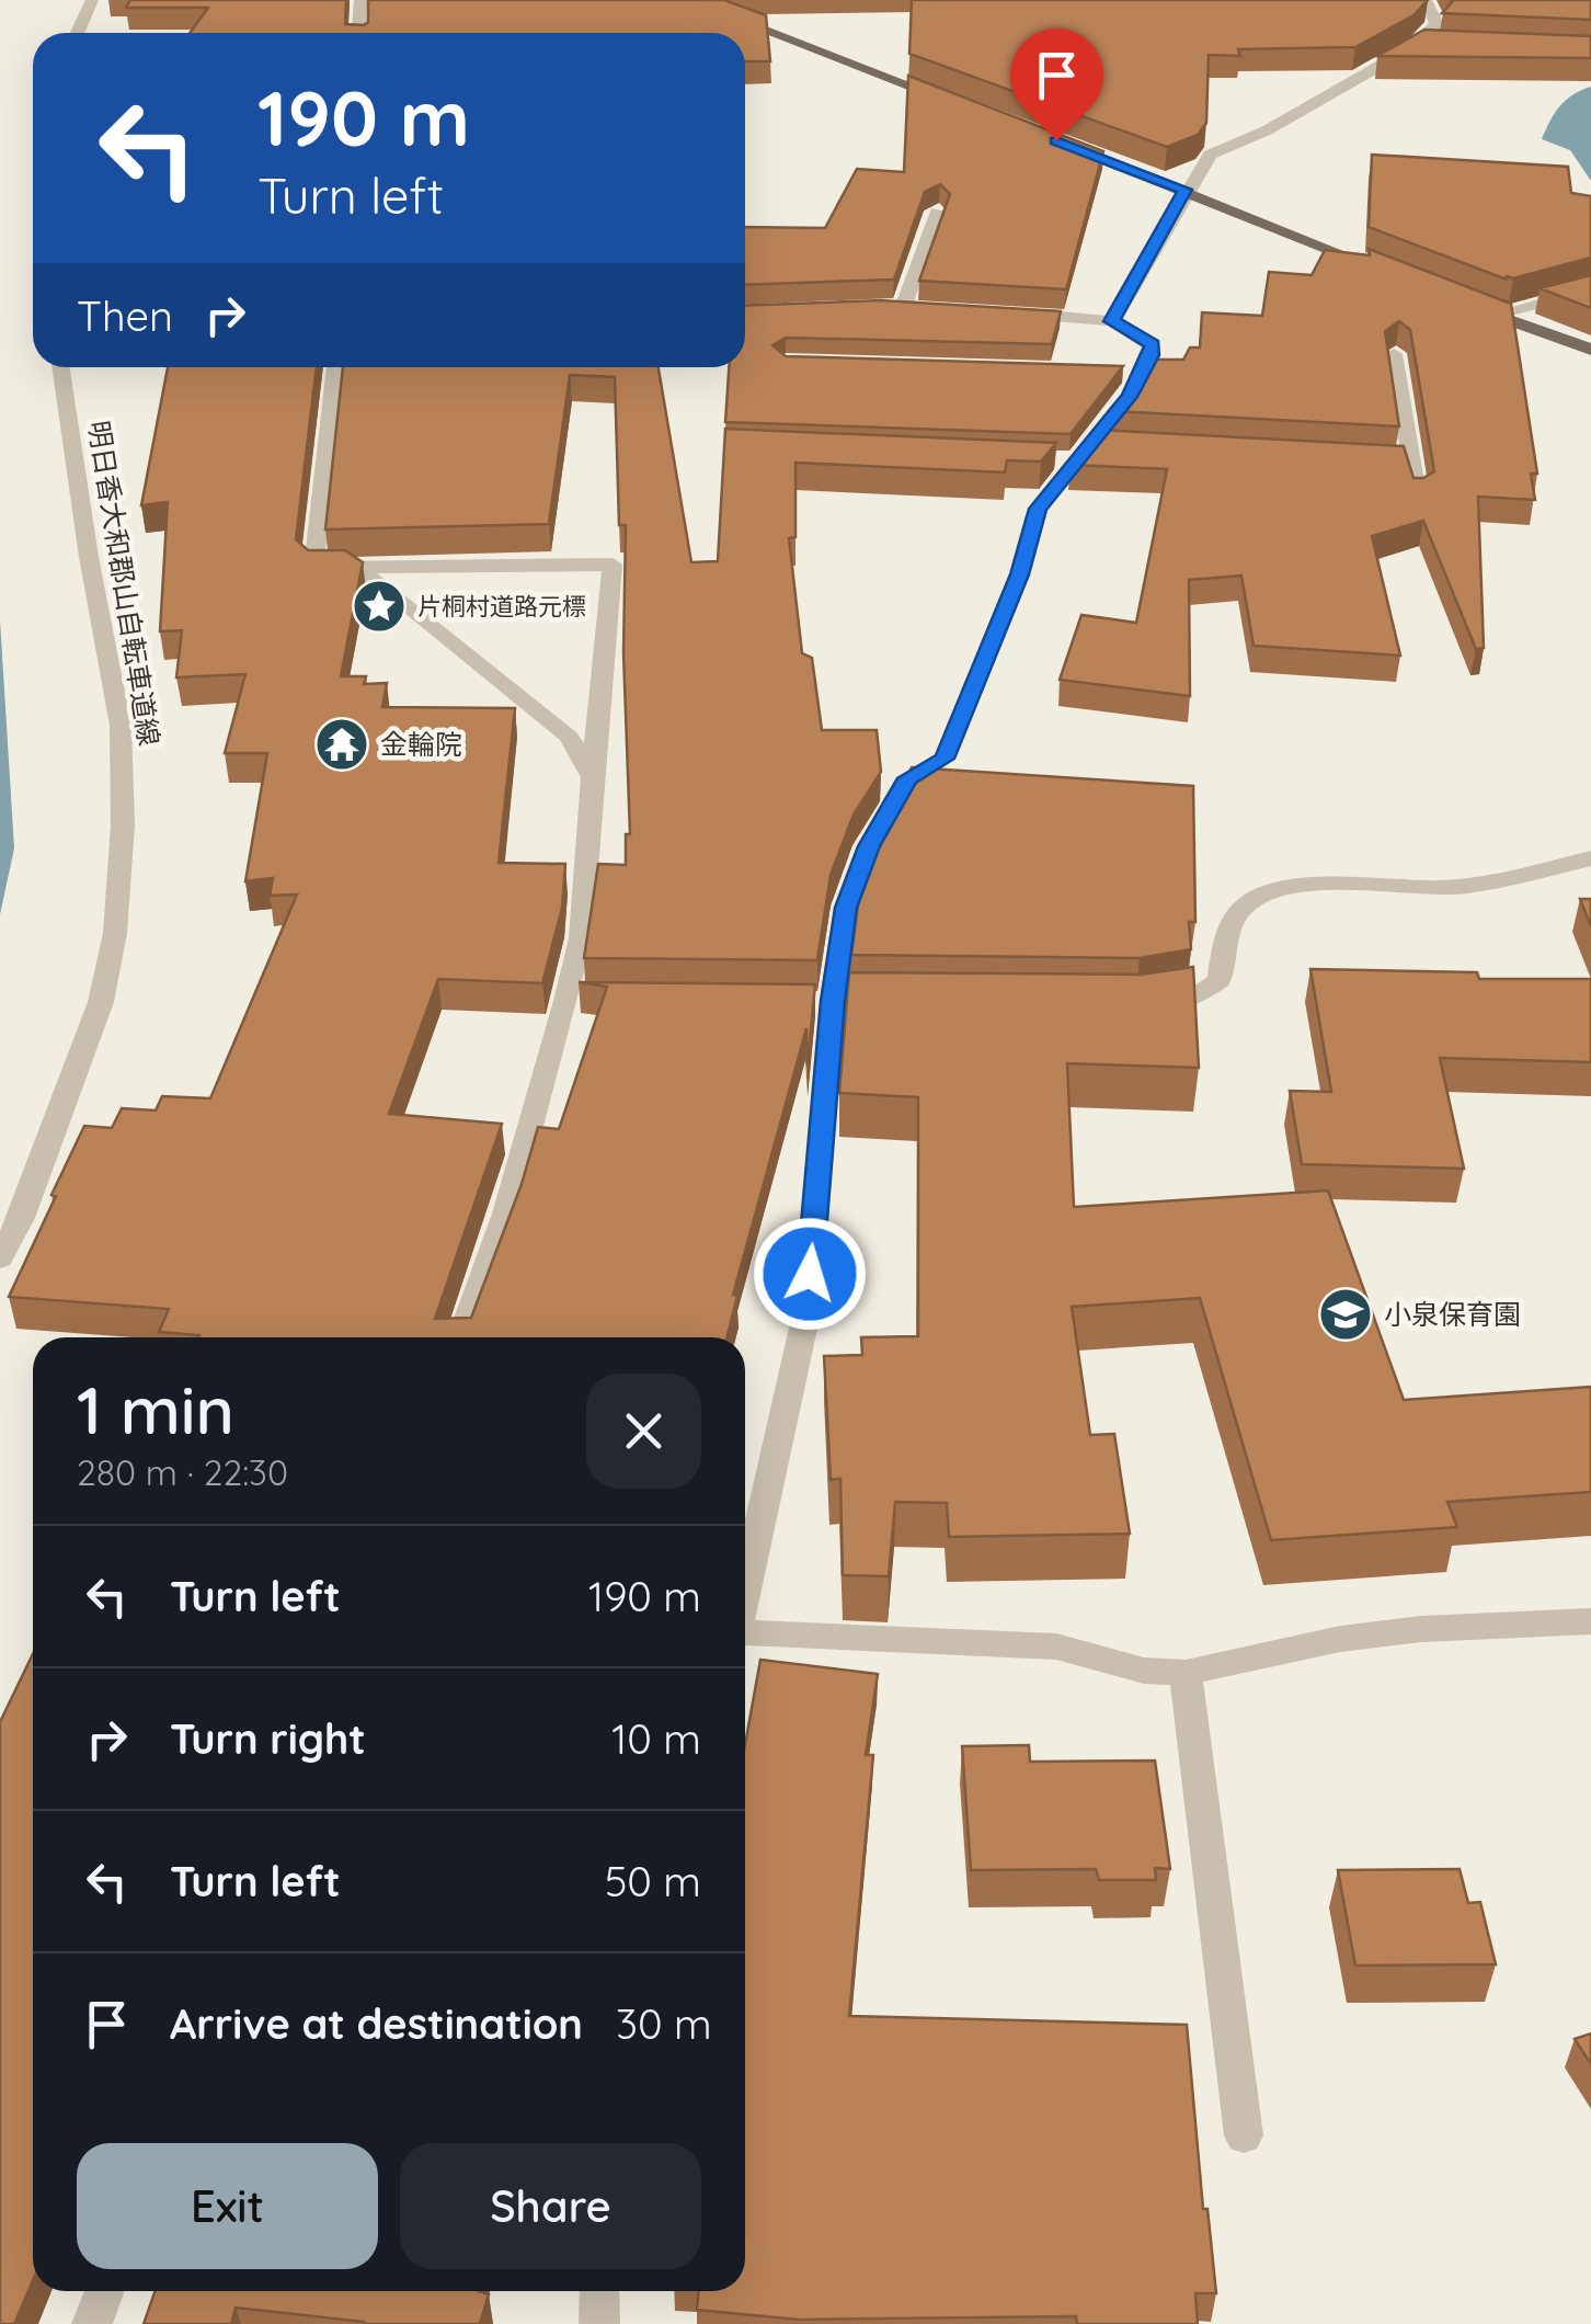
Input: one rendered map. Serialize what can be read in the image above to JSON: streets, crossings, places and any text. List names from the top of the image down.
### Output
{
  "streets": {
    "street": ["明日香大和郡山自転車道線"]
  },
  "places": {
    "place": ["片桐村道路元標"],
    "temple": ["金輪院"],
    "school or university": ["小泉保育園"]
  },
  "page": {
    "turn": ["190 m", "Turn left"],
    "then": "Then",
    "heading": ["1 min", "280 m · 22:30"],
    "list": [
      {
        "name": "Turn left",
        "value": "190 m"
      },
      {
        "name": "Turn right",
        "value": "10 m"
      },
      {
        "name": "Turn left",
        "value": "50 m"
      },
      {
        "name": "Arrive at destination",
        "value": "30 m"
      }
    ],
    "buttons": ["Exit", "Share"]
  }
}
